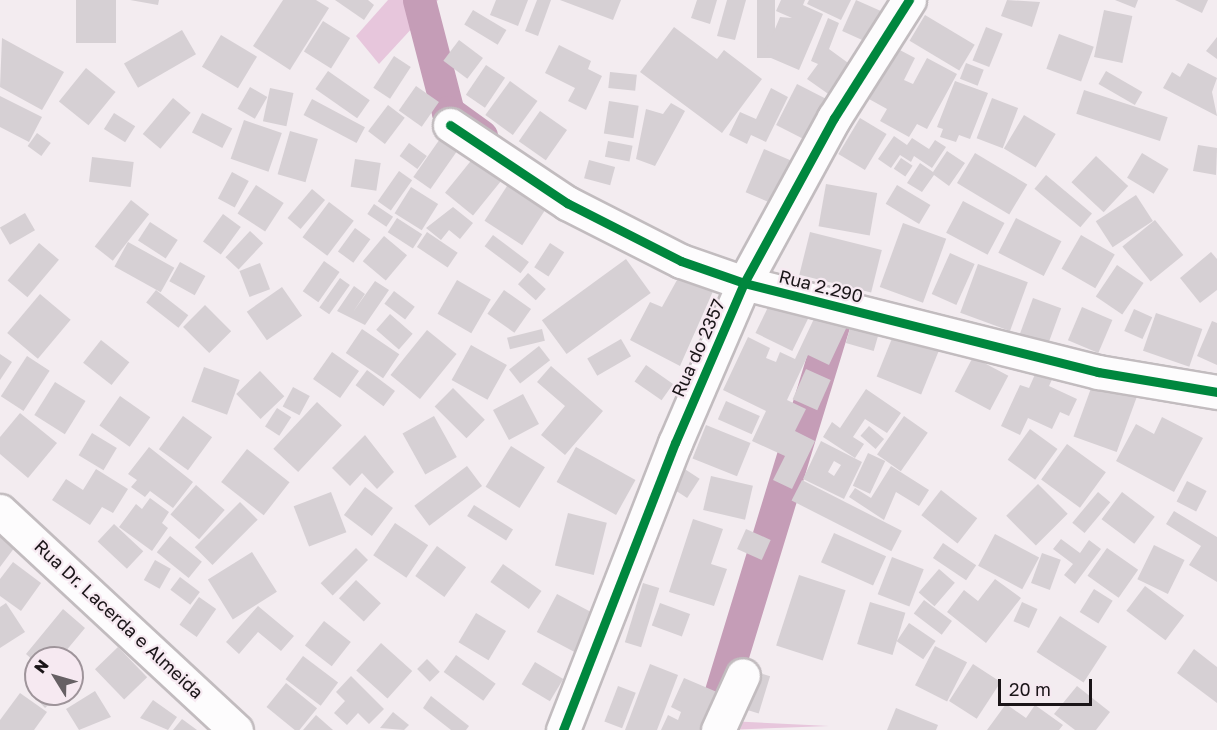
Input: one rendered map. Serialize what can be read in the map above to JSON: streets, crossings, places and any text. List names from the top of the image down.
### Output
{
  "streets": {
    "street": ["Rua 2.290", "Rua do 2357", "Rua Dr. Lacerda e Almeida"]
  },
  "crossings": [
    ["Rua 2.290", "Rua do 2357"]
  ],
  "scale_bar": "20 m",
  "north": "top left"
}
